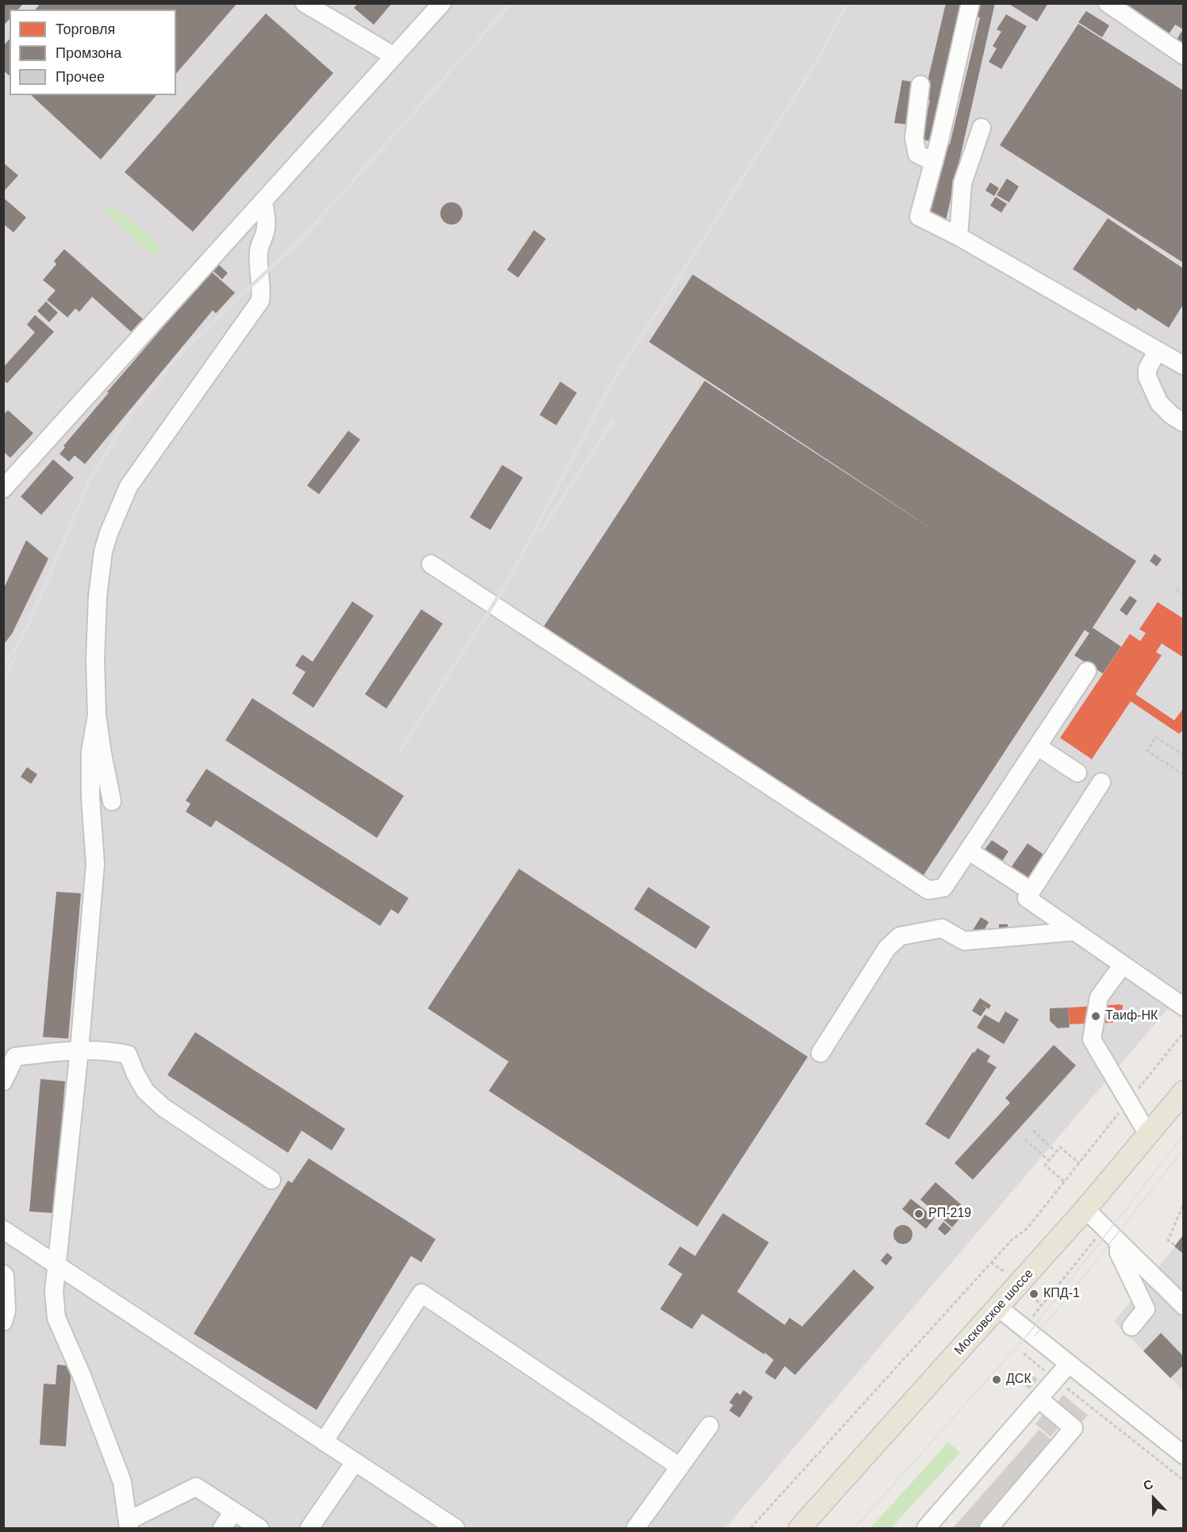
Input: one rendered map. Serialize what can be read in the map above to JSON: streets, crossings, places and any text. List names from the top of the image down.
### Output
{
  "streets": {
    "main road": ["Московское шоссе"]
  },
  "places": [
    "Таиф-НК",
    "РП-219",
    "КПД-1",
    "ДСК"
  ],
  "legend": ["Торговля", "Промзона", "Прочее"],
  "north": "top"
}
